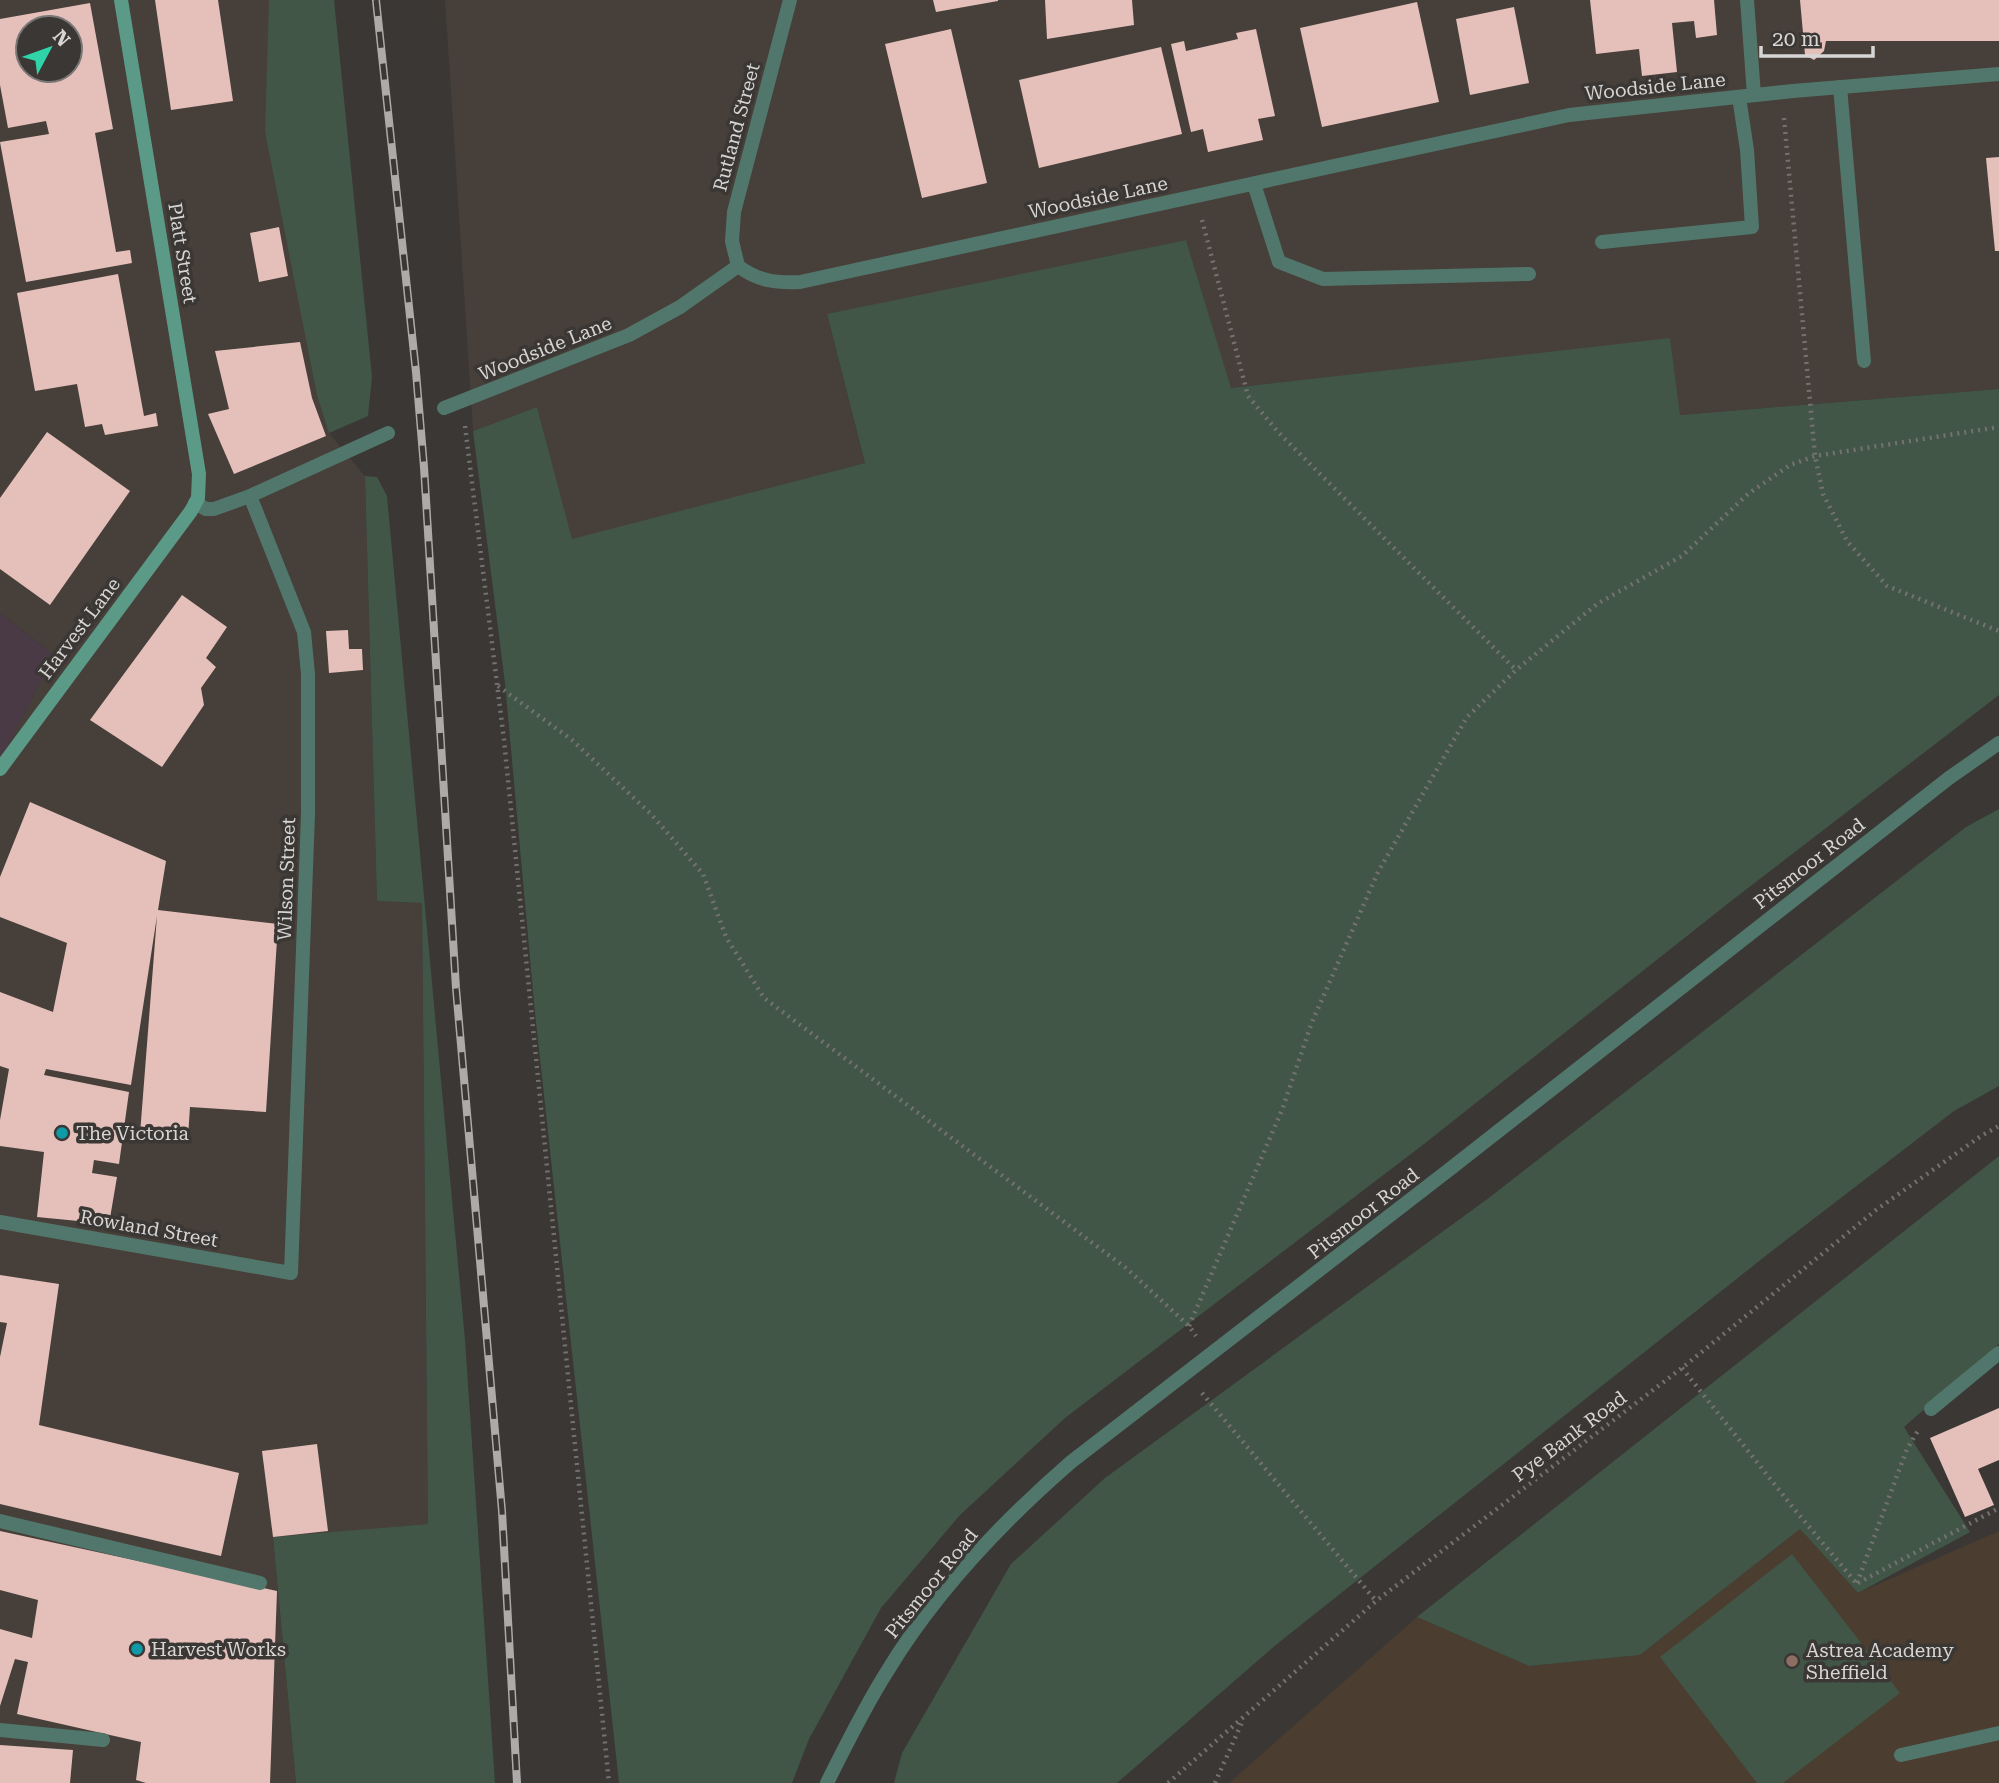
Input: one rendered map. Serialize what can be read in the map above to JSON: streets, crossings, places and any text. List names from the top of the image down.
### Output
{
  "streets": {
    "main road": ["Platt Street", "Harvest Lane"],
    "street": [
      "Woodside Lane",
      "Rutland Street",
      "Pitsmoor Road",
      "Wilson Street",
      "Rowland Street"
    ],
    "path": ["Pye Bank Road"]
  },
  "crossings": [
    ["Woodside Lane", "Rutland Street"],
    ["Platt Street", "Harvest Lane"],
    ["Wilson Street", "Rowland Street"]
  ],
  "places": ["The Victoria", "Harvest Works", "Astrea Academy Sheffield"],
  "scale_bar": "20 m",
  "north": "top right"
}
